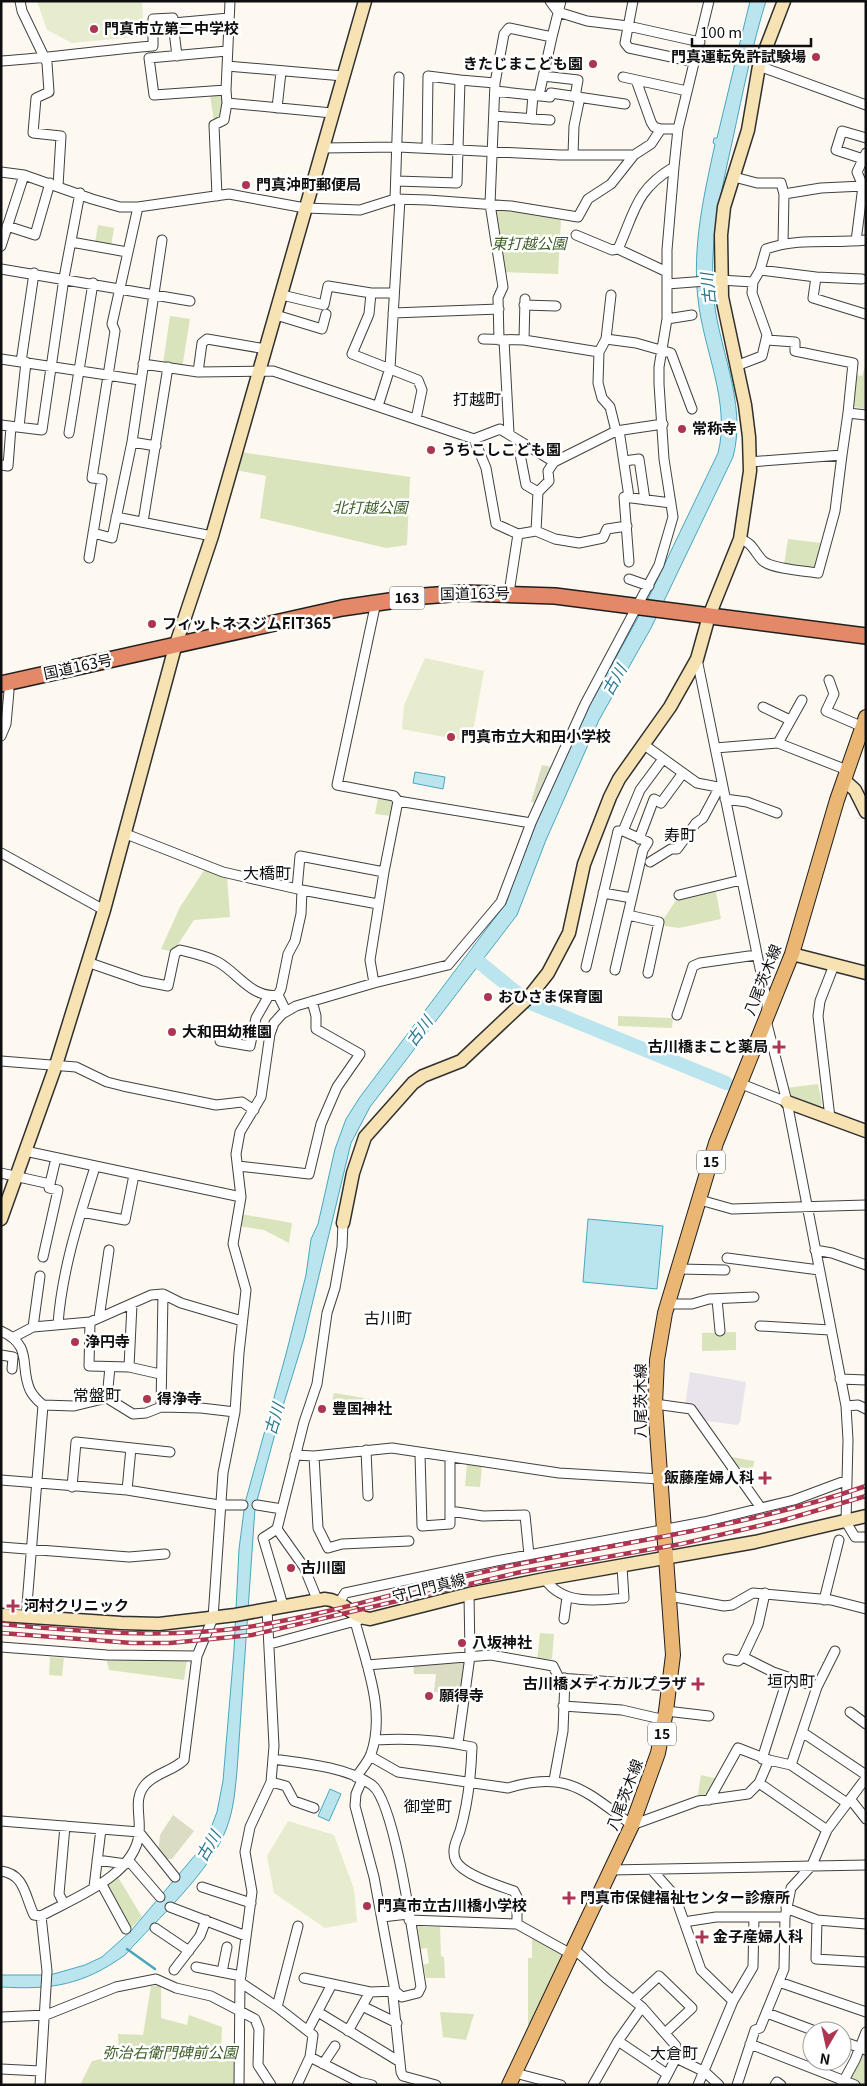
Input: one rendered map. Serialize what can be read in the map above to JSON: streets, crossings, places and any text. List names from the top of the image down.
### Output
{
  "streets": {
    "highway": ["国道163号", "163"],
    "main road": ["八尾茨木線", "15"],
    "street": ["守口門真線"]
  },
  "crossings": [
    ["八尾茨木線", "守口門真線"]
  ],
  "districts": [
    "打越町",
    "寿町",
    "大橋町",
    "古川町",
    "常盤町",
    "垣内町",
    "御堂町",
    "大倉町"
  ],
  "water": ["古川"],
  "parks": ["東打越公園", "北打越公園", "弥治右衛門碑前公園"],
  "places": {
    "other": [
      "門真市立第二中学校",
      "門真運転免許試験場",
      "きたじまこども園",
      "門真沖町郵便局",
      "常称寺",
      "うちこしこども園",
      "フィットネスジムFIT365",
      "門真市立大和田小学校",
      "おひさま保育園",
      "大和田幼稚園",
      "浄円寺",
      "得浄寺",
      "豊国神社",
      "古川園",
      "八坂神社",
      "願得寺",
      "門真市立古川橋小学校"
    ],
    "health": [
      "古川橋まこと薬局",
      "飯藤産婦人科",
      "河村クリニック",
      "古川橋メディカルプラザ",
      "門真市保健福祉センター診療所",
      "金子産婦人科"
    ]
  },
  "scale_bar": "100 m",
  "north": "bottom"
}
